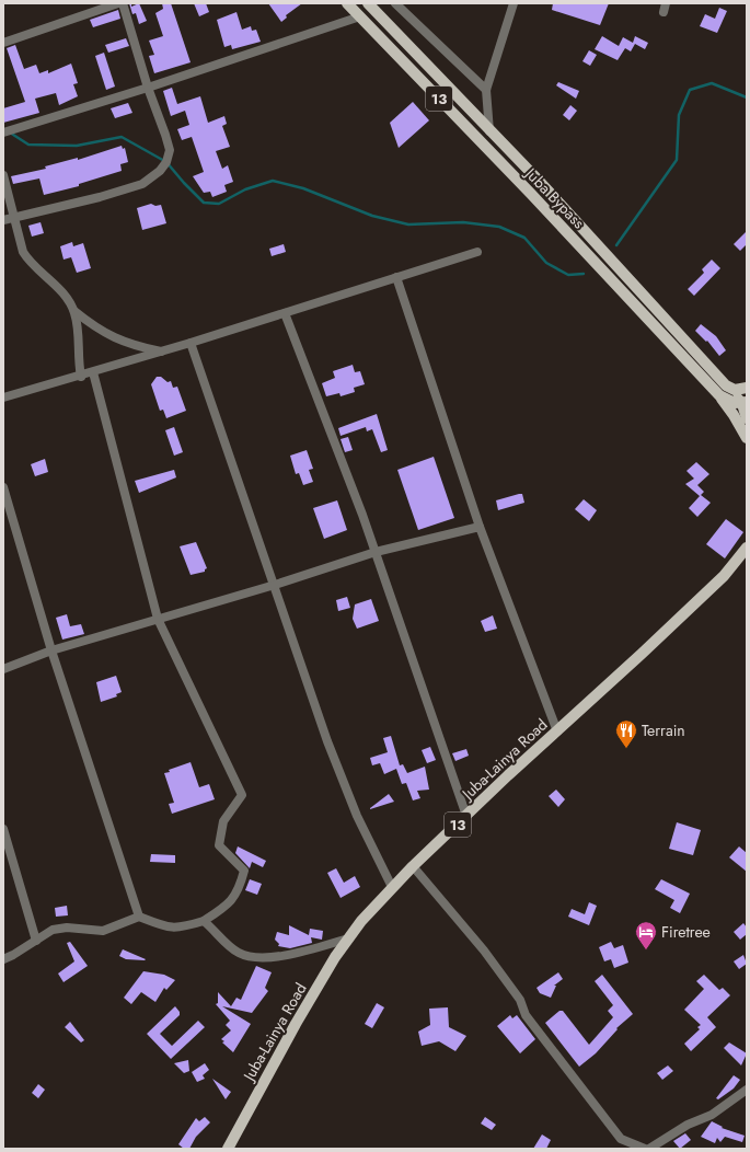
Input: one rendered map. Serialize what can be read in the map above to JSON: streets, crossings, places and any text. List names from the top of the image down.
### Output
{
  "streets": {
    "main road": ["13", "Juba Bypass", "Juba-Lainya Road"]
  },
  "places": {
    "restaurant": ["Terrain"],
    "hotel": ["Firetree"]
  }
}
